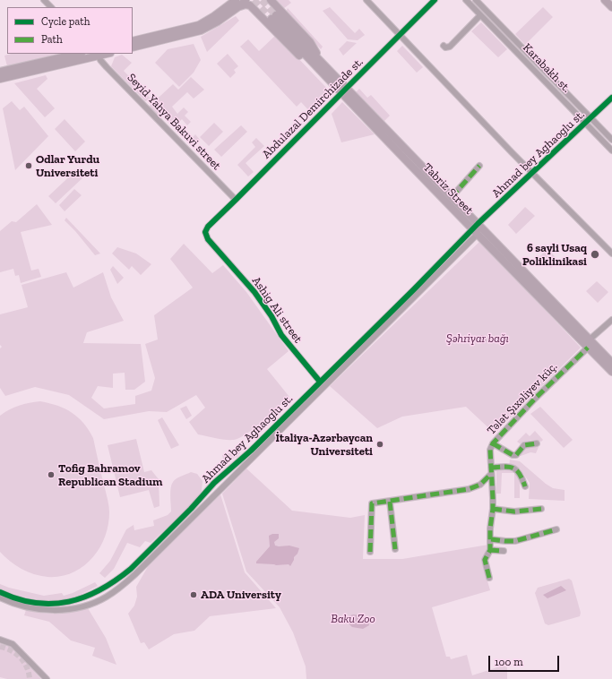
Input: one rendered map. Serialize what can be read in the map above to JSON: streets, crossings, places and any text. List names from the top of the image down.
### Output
{
  "streets": {
    "main road": ["Tabriz Street"],
    "street": [
      "Karabakh st.",
      "Abdulazal Demirchizade st.",
      "Seyid Yahya Bakuvi street",
      "Ahmad bey Aghaoglu st.",
      "Ashig Ali street",
      "Tələt Şıxəliyev küç."
    ]
  },
  "crossings": [
    ["Karabakh st.", "Ahmad bey Aghaoglu st."],
    ["Abdulazal Demirchizade st.", "Seyid Yahya Bakuvi street"],
    ["Abdulazal Demirchizade st.", "Tabriz Street"],
    ["Abdulazal Demirchizade st.", "Ashig Ali street"],
    ["Ahmad bey Aghaoglu st.", "Tabriz Street"],
    ["Ahmad bey Aghaoglu st.", "Ashig Ali street"],
    ["Tabriz Street", "Tələt Şıxəliyev küç."]
  ],
  "parks": ["Şəhriyar bağı", "Baku Zoo"],
  "places": [
    "Odlar Yurdu Universiteti",
    "6 sayli Usaq Poliklinikasi",
    "İtaliya-Azərbaycan Universiteti",
    "Tofig Bahramov Republican Stadium",
    "ADA University"
  ],
  "legend": ["Cycle path", "Path"],
  "scale_bar": "100 m"
}
